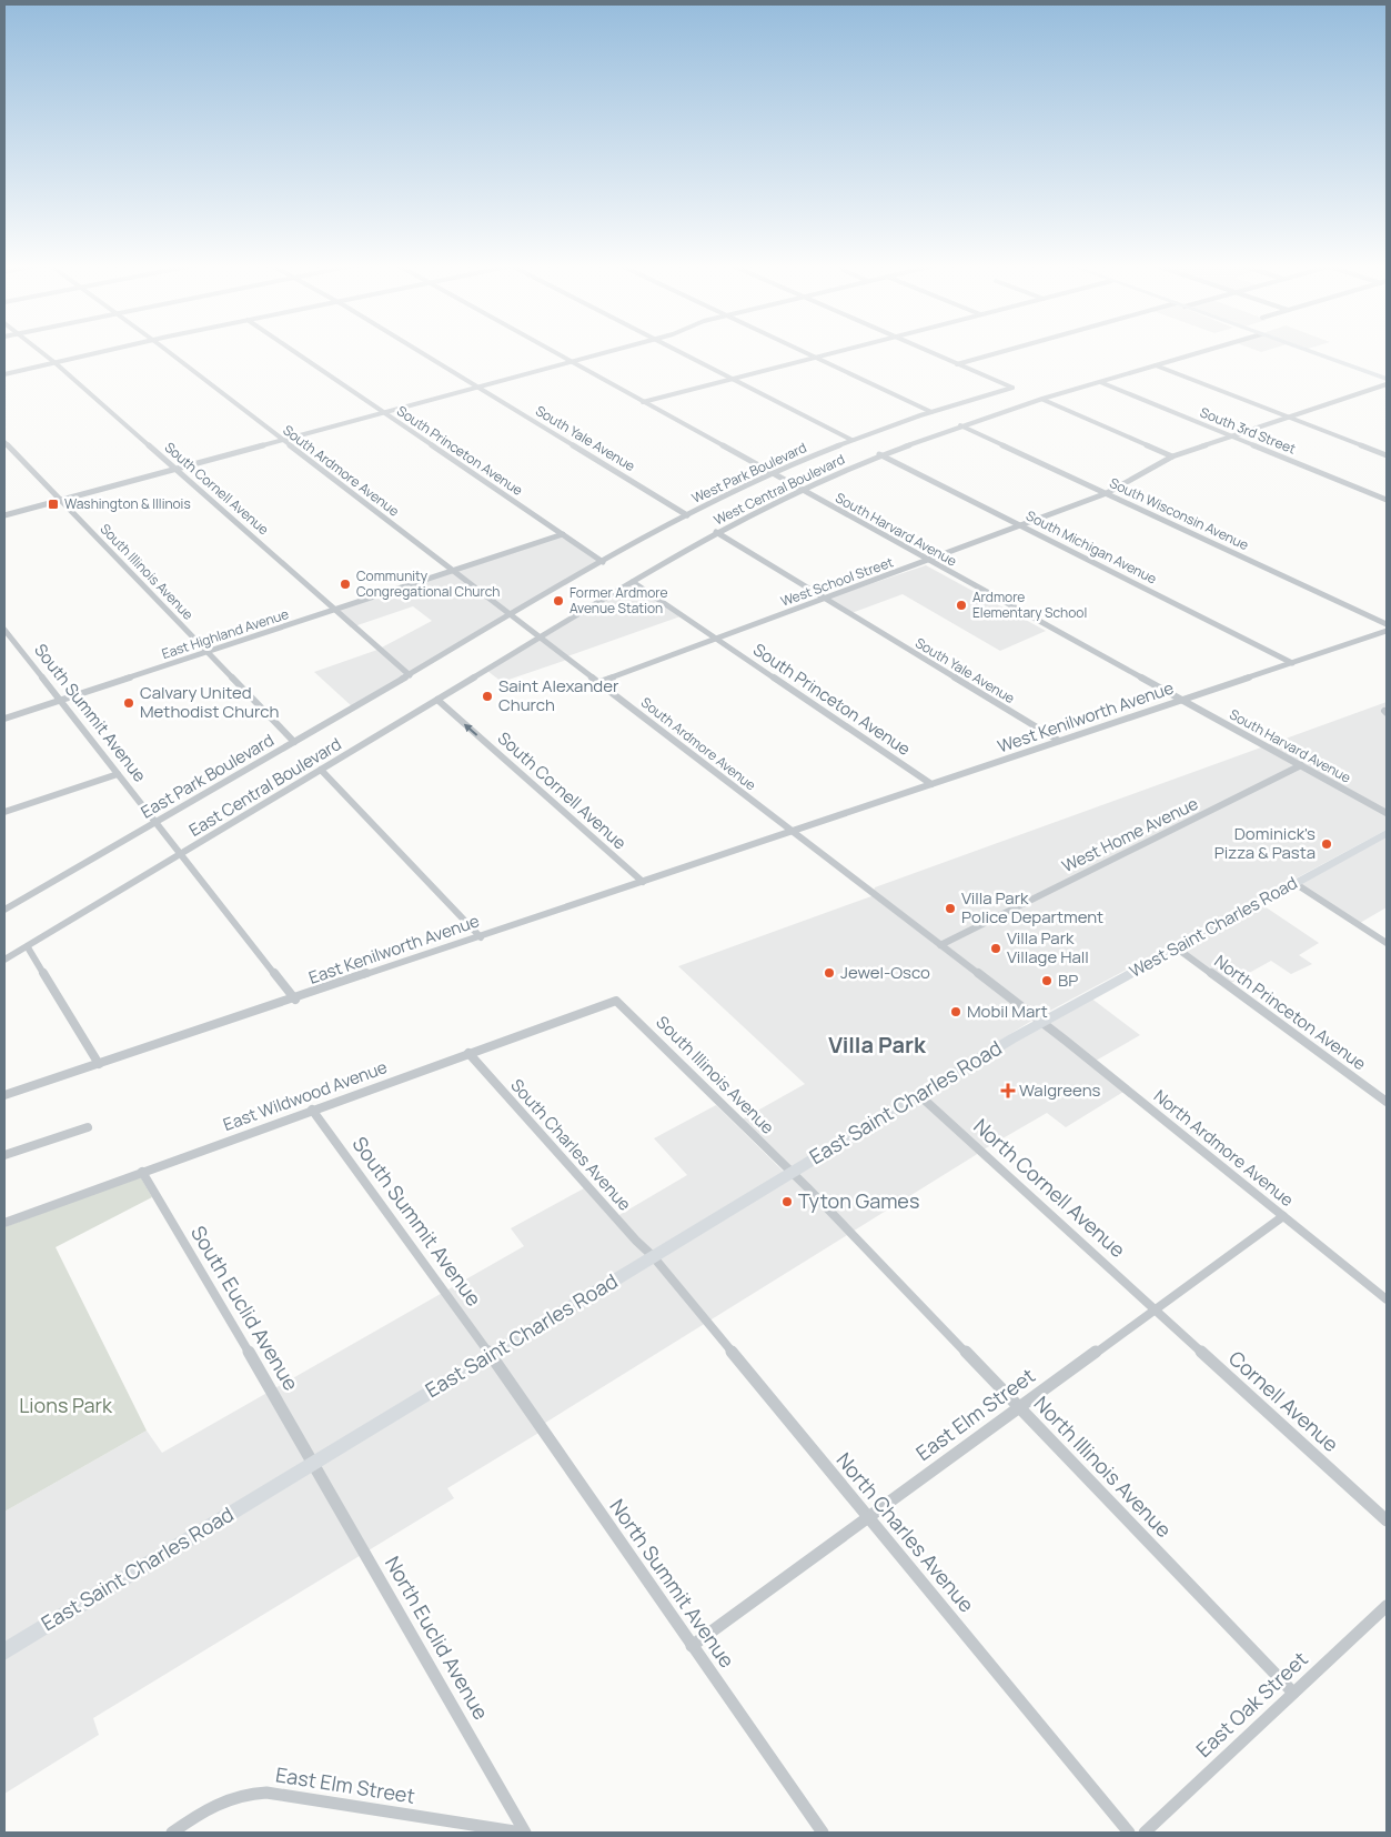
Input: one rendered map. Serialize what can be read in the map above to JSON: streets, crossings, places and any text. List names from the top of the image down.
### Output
{
  "streets": {
    "main road": ["West Saint Charles Road", "East Saint Charles Road"],
    "street": [
      "South 3rd Street",
      "South Yale Avenue",
      "South Princeton Avenue",
      "South Ardmore Avenue",
      "West Park Boulevard",
      "South Cornell Avenue",
      "West Central Boulevard",
      "South Wisconsin Avenue",
      "South Harvard Avenue",
      "South Michigan Avenue",
      "South Illinois Avenue",
      "West School Street",
      "East Highland Avenue",
      "South Summit Avenue",
      "West Kenilworth Avenue",
      "East Park Boulevard",
      "East Central Boulevard",
      "West Home Avenue",
      "East Kenilworth Avenue",
      "North Princeton Avenue",
      "East Wildwood Avenue",
      "South Charles Avenue",
      "North Ardmore Avenue",
      "North Cornell Avenue",
      "South Euclid Avenue",
      "Cornell Avenue",
      "East Elm Street",
      "North Illinois Avenue",
      "North Charles Avenue",
      "North Summit Avenue",
      "North Euclid Avenue",
      "East Oak Street"
    ]
  },
  "crossings": [
    ["South 3rd Street", "West Central Boulevard"],
    ["South 3rd Street", "West School Street"],
    ["South Yale Avenue", "West Park Boulevard"],
    ["South Yale Avenue", "West Central Boulevard"],
    ["South Yale Avenue", "West School Street"],
    ["South Yale Avenue", "West Kenilworth Avenue"],
    ["South Princeton Avenue", "West Park Boulevard"],
    ["South Princeton Avenue", "West Central Boulevard"],
    ["South Princeton Avenue", "West School Street"],
    ["South Princeton Avenue", "East Highland Avenue"],
    ["South Princeton Avenue", "West Kenilworth Avenue"],
    ["South Ardmore Avenue", "West Park Boulevard"],
    ["South Ardmore Avenue", "West Central Boulevard"],
    ["South Ardmore Avenue", "West School Street"],
    ["South Ardmore Avenue", "East Highland Avenue"],
    ["South Ardmore Avenue", "West Kenilworth Avenue"],
    ["South Ardmore Avenue", "East Park Boulevard"],
    ["South Ardmore Avenue", "East Central Boulevard"],
    ["South Ardmore Avenue", "West Home Avenue"],
    ["South Ardmore Avenue", "West Saint Charles Road"],
    ["South Ardmore Avenue", "East Kenilworth Avenue"],
    ["South Ardmore Avenue", "East Saint Charles Road"],
    ["South Ardmore Avenue", "North Ardmore Avenue"],
    ["West Park Boulevard", "South Harvard Avenue"],
    ["West Park Boulevard", "East Park Boulevard"],
    ["South Cornell Avenue", "East Highland Avenue"],
    ["South Cornell Avenue", "East Park Boulevard"],
    ["South Cornell Avenue", "East Central Boulevard"],
    ["South Cornell Avenue", "East Kenilworth Avenue"],
    ["West Central Boulevard", "South Wisconsin Avenue"],
    ["West Central Boulevard", "South Harvard Avenue"],
    ["West Central Boulevard", "South Michigan Avenue"],
    ["West Central Boulevard", "East Central Boulevard"],
    ["South Wisconsin Avenue", "West School Street"],
    ["South Harvard Avenue", "West School Street"],
    ["South Harvard Avenue", "West Kenilworth Avenue"],
    ["South Harvard Avenue", "West Home Avenue"],
    ["South Michigan Avenue", "West School Street"],
    ["South Michigan Avenue", "West Kenilworth Avenue"],
    ["South Illinois Avenue", "East Highland Avenue"],
    ["South Illinois Avenue", "East Park Boulevard"],
    ["South Illinois Avenue", "East Wildwood Avenue"],
    ["South Illinois Avenue", "East Saint Charles Road"],
    ["South Illinois Avenue", "North Illinois Avenue"],
    ["East Highland Avenue", "South Summit Avenue"],
    ["South Summit Avenue", "East Park Boulevard"],
    ["South Summit Avenue", "East Central Boulevard"],
    ["South Summit Avenue", "East Kenilworth Avenue"],
    ["South Summit Avenue", "East Wildwood Avenue"],
    ["South Summit Avenue", "East Saint Charles Road"],
    ["South Summit Avenue", "North Summit Avenue"],
    ["West Kenilworth Avenue", "East Kenilworth Avenue"],
    ["West Saint Charles Road", "North Princeton Avenue"],
    ["West Saint Charles Road", "East Saint Charles Road"],
    ["West Saint Charles Road", "North Ardmore Avenue"],
    ["East Wildwood Avenue", "South Charles Avenue"],
    ["East Wildwood Avenue", "South Euclid Avenue"],
    ["East Saint Charles Road", "South Charles Avenue"],
    ["East Saint Charles Road", "North Ardmore Avenue"],
    ["East Saint Charles Road", "North Cornell Avenue"],
    ["East Saint Charles Road", "South Euclid Avenue"],
    ["East Saint Charles Road", "North Illinois Avenue"],
    ["East Saint Charles Road", "North Charles Avenue"],
    ["East Saint Charles Road", "North Summit Avenue"],
    ["East Saint Charles Road", "North Euclid Avenue"],
    ["South Charles Avenue", "North Charles Avenue"],
    ["North Ardmore Avenue", "East Elm Street"],
    ["North Cornell Avenue", "Cornell Avenue"],
    ["North Cornell Avenue", "East Elm Street"],
    ["South Euclid Avenue", "North Euclid Avenue"],
    ["Cornell Avenue", "East Elm Street"],
    ["East Elm Street", "North Illinois Avenue"],
    ["East Elm Street", "North Charles Avenue"],
    ["East Elm Street", "North Summit Avenue"],
    ["East Elm Street", "North Euclid Avenue"],
    ["North Illinois Avenue", "East Oak Street"]
  ],
  "one_way": ["South Cornell Avenue"],
  "districts": ["Villa Park"],
  "parks": ["Lions Park"],
  "places": {
    "transit": ["Washington & Illinois"],
    "other": [
      "Community Congregational Church",
      "Former Ardmore Avenue Station",
      "Ardmore Elementary School",
      "Saint Alexander Church",
      "Calvary United Methodist Church",
      "Dominick's Pizza & Pasta",
      "Villa Park Police Department",
      "Villa Park Village Hall",
      "Jewel-Osco",
      "BP",
      "Mobil Mart",
      "Tyton Games"
    ],
    "health": ["Walgreens"]
  }
}
